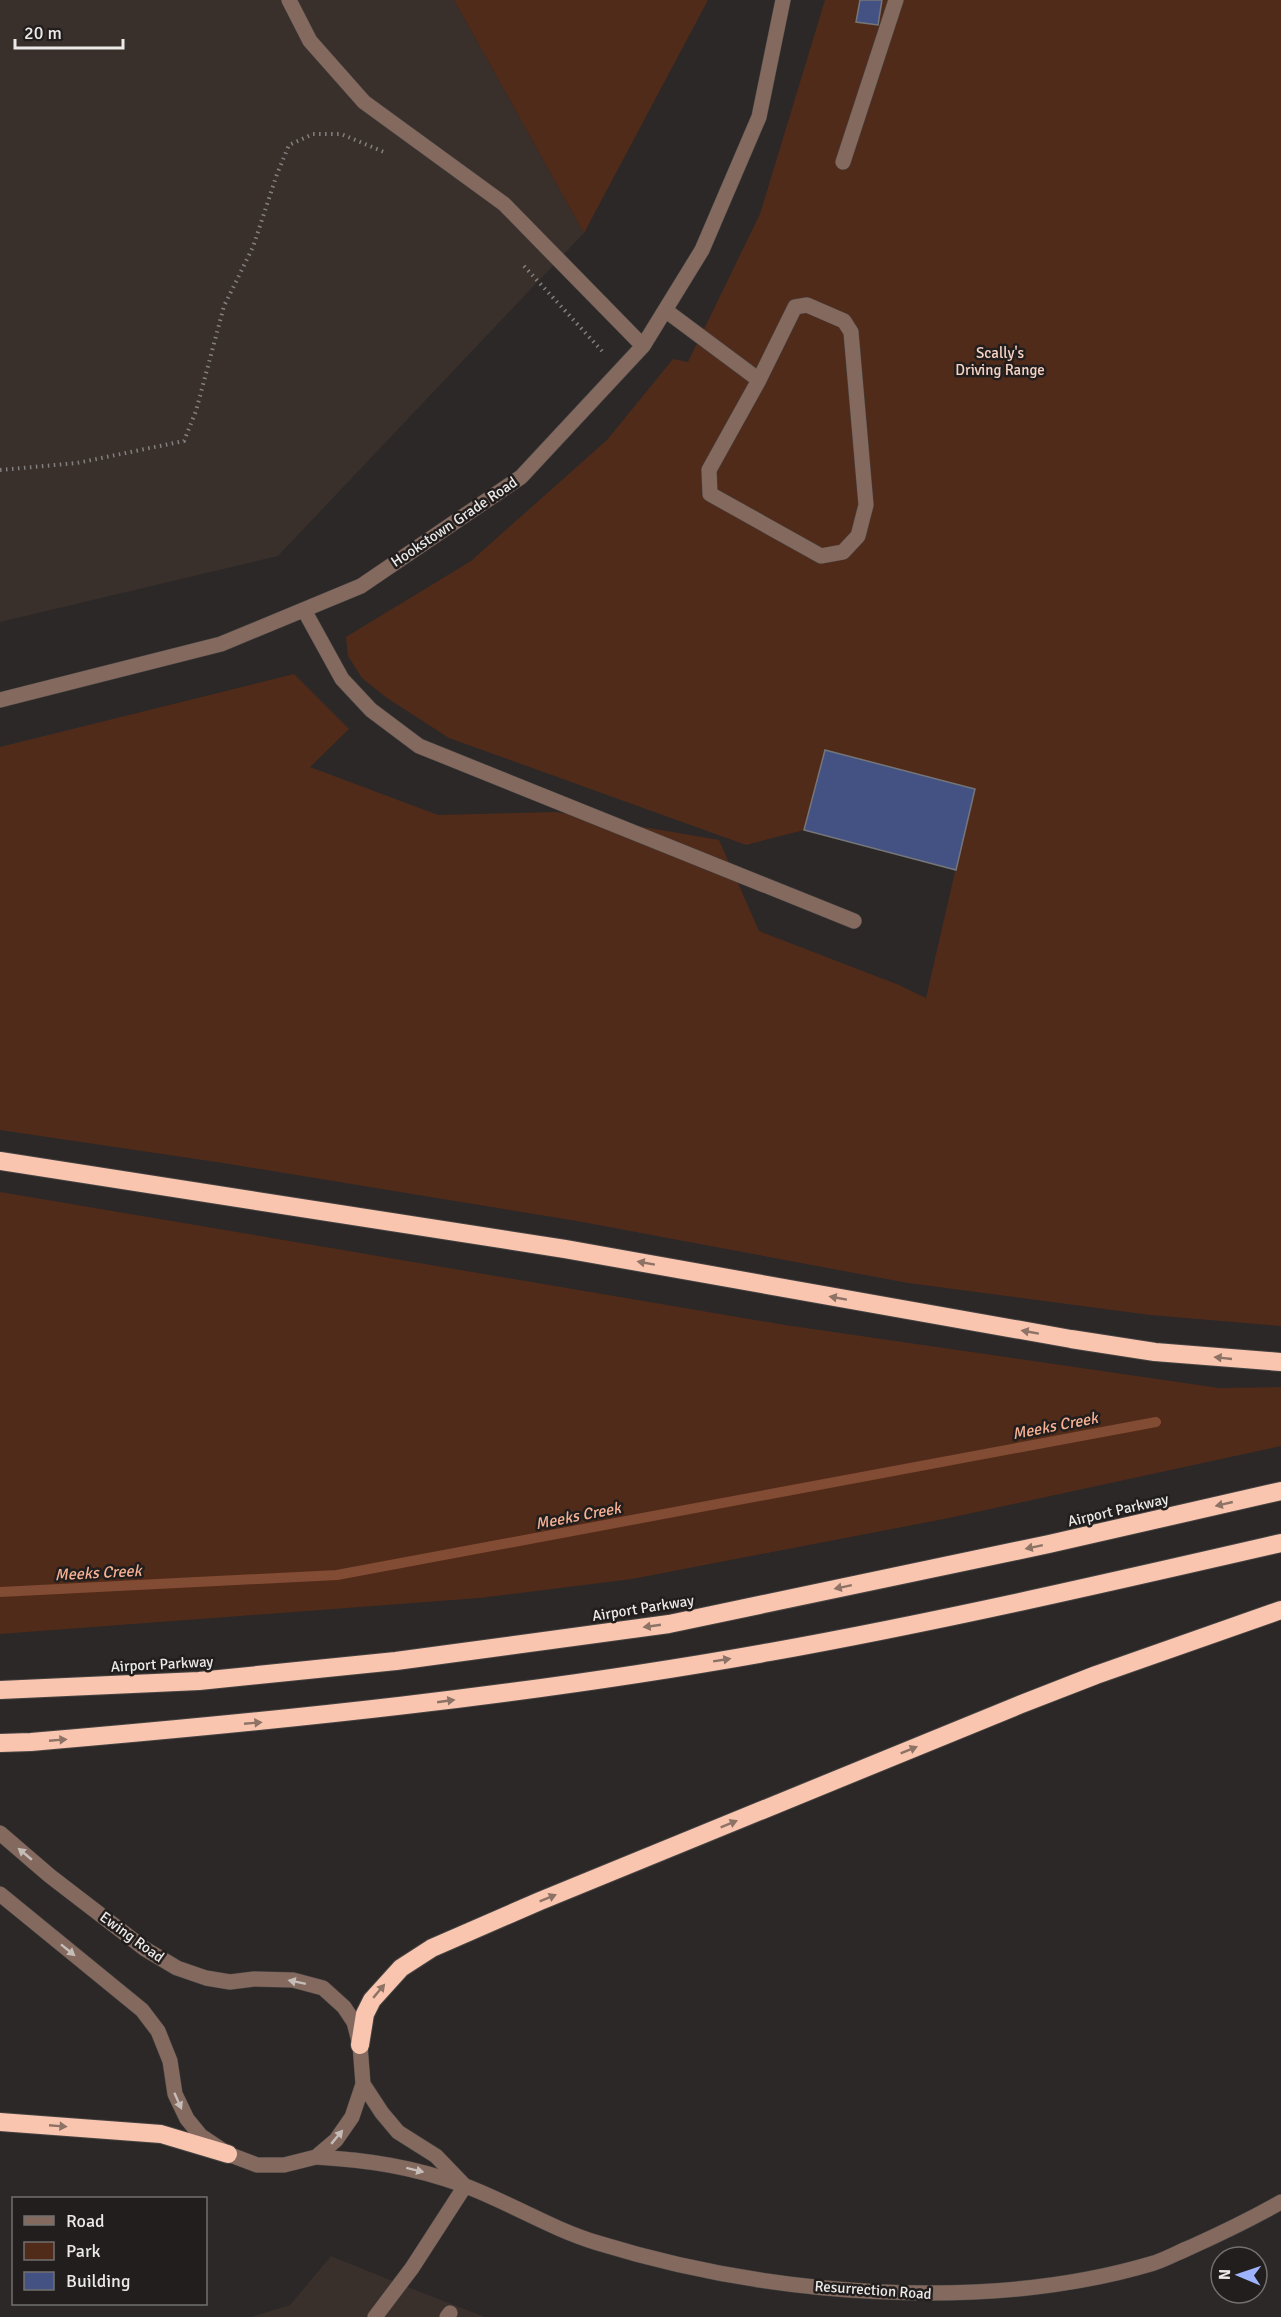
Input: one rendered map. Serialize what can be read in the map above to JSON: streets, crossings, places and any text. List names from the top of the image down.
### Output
{
  "streets": {
    "highway": ["Airport Parkway"],
    "street": ["Hookstown Grade Road", "Ewing Road", "Resurrection Road"]
  },
  "crossings": [
    ["Ewing Road", "Resurrection Road"]
  ],
  "water": ["Meeks Creek"],
  "parks": ["Scally's Driving Range"],
  "legend": ["Road", "Park", "Building"],
  "scale_bar": "20 m",
  "north": "left"
}
